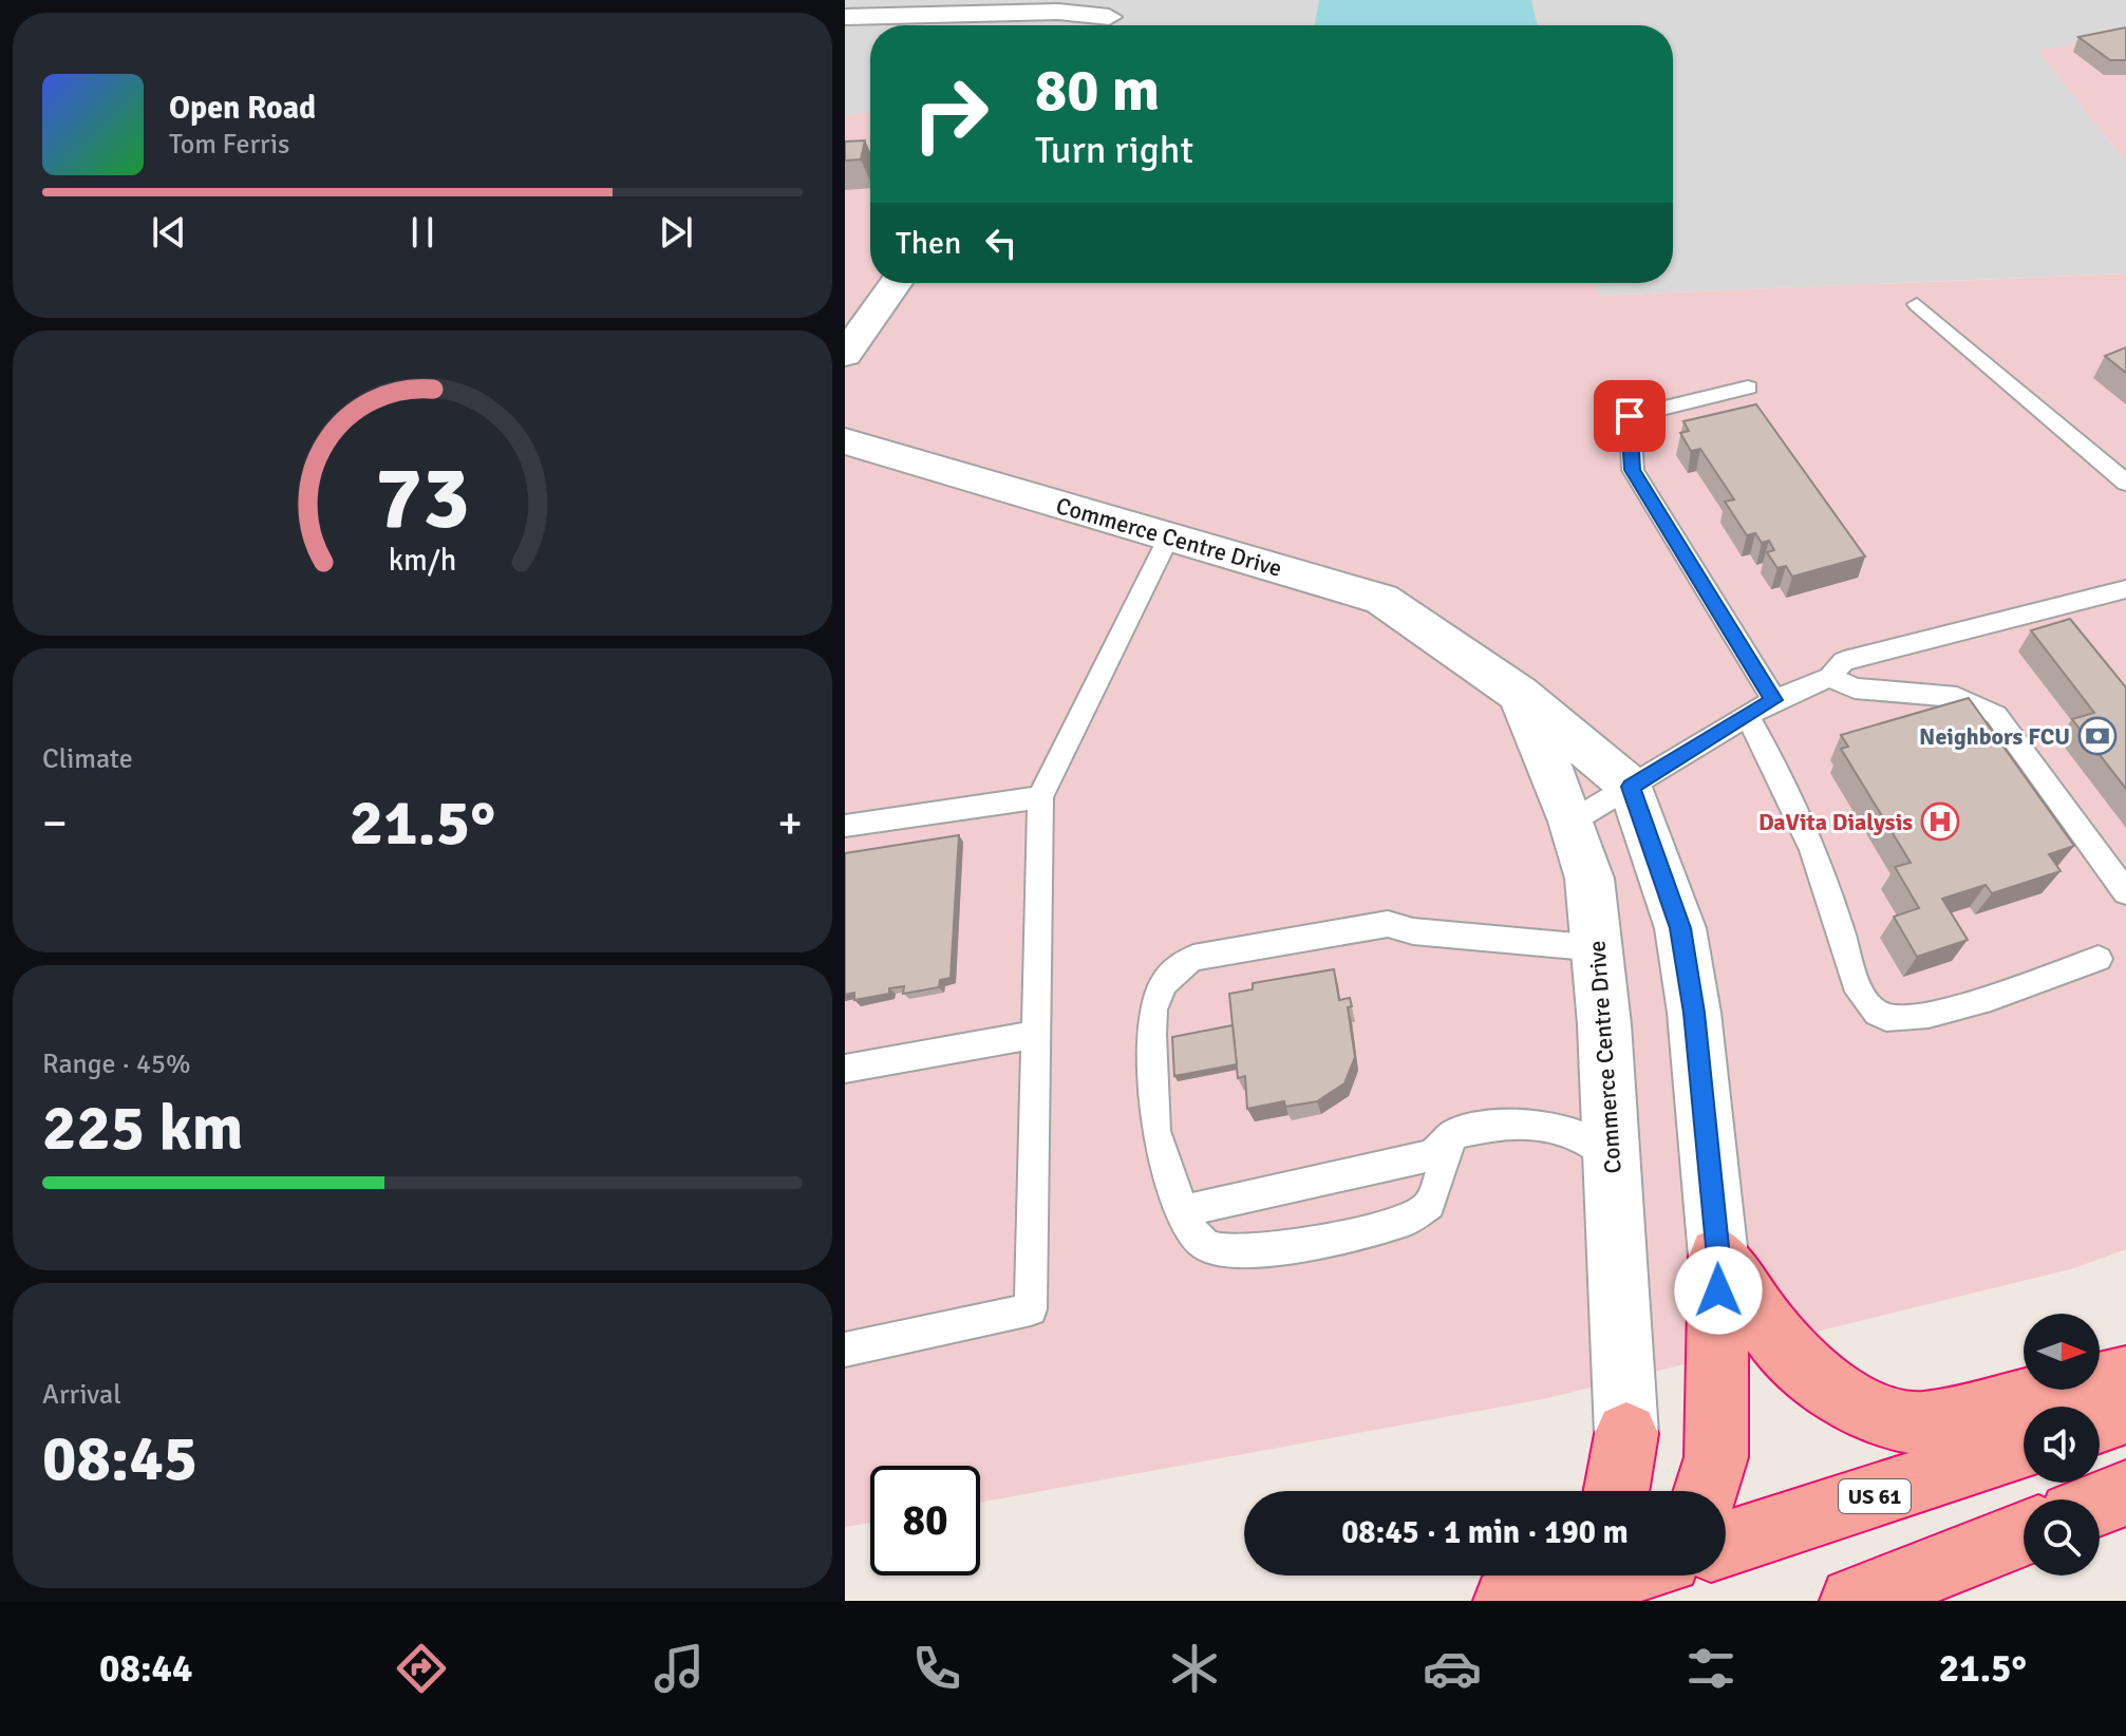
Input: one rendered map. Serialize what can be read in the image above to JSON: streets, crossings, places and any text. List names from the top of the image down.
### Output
{
  "streets": {
    "highway": ["US 61"],
    "street": ["Commerce Centre Drive"]
  },
  "places": {
    "bank": ["Neighbors FCU"],
    "hospital": ["DaVita Dialysis"]
  },
  "north": "right",
  "page": {
    "turn": ["80 m", "Turn right"],
    "song": ["Open Road", "Tom Ferris"],
    "then": "Then",
    "tile": [
      "Climate",
      ["Range · 45%", "225 km"],
      ["Arrival", "08:45"]
    ],
    "heat": ["−", "21.5°", "+"],
    "limit": "80",
    "trip": "08:45 · 1 min · 190 m",
    "tabs": ["08:44", "21.5°"],
    "gauge": ["73", "km/h"]
  }
}
